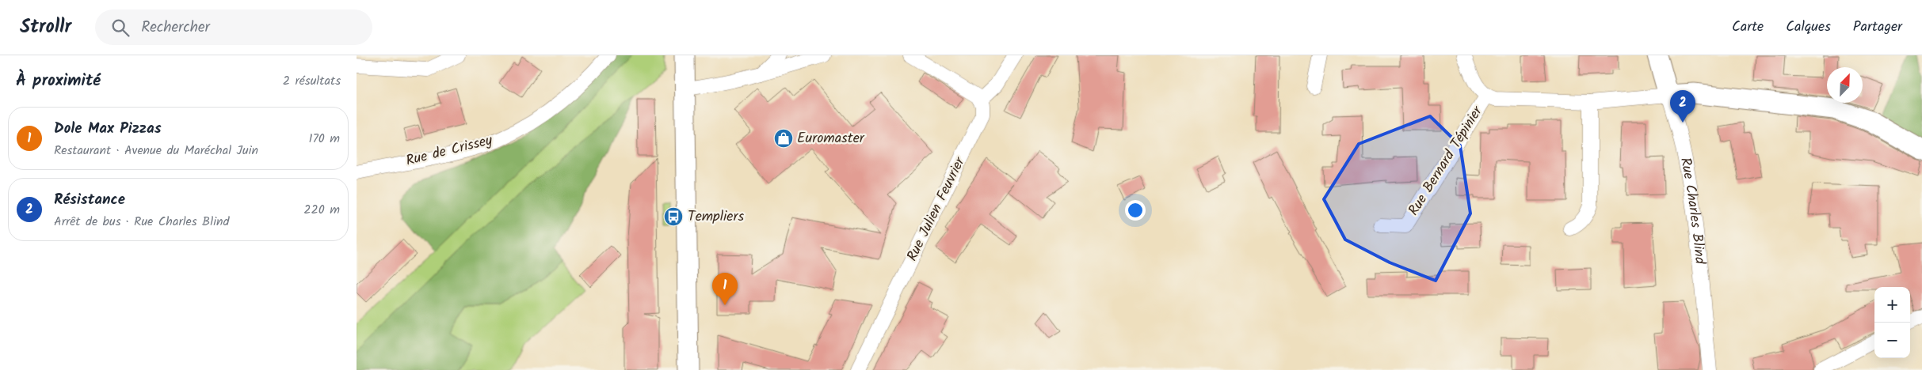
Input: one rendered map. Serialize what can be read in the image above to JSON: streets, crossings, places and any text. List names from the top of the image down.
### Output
{
  "streets": {
    "street": [
      "Rue de Crissey",
      "Rue Bernard Tépinier",
      "Rue Julien Feuvrier",
      "Rue Charles Blind"
    ]
  },
  "crossings": [
    ["Rue Bernard Tépinier", "Rue Charles Blind"]
  ],
  "places": {
    "shop": ["Euromaster"],
    "bus stop": ["Templiers"]
  },
  "north": "top right",
  "page": {
    "header": "Strollr",
    "search": "Rechercher",
    "nav": ["Carte", "Calques", "Partager"],
    "heading": ["À proximité", "2 résultats"],
    "pins": ["2", "1"],
    "list": [
      {
        "mark": "1",
        "name": "Dole Max Pizzas",
        "note": "Restaurant · Avenue du Maréchal Juin",
        "value": "170 m"
      },
      {
        "mark": "2",
        "name": "Résistance",
        "note": "Arrêt de bus · Rue Charles Blind",
        "value": "220 m"
      }
    ],
    "map_buttons": ["+", "−"]
  }
}
